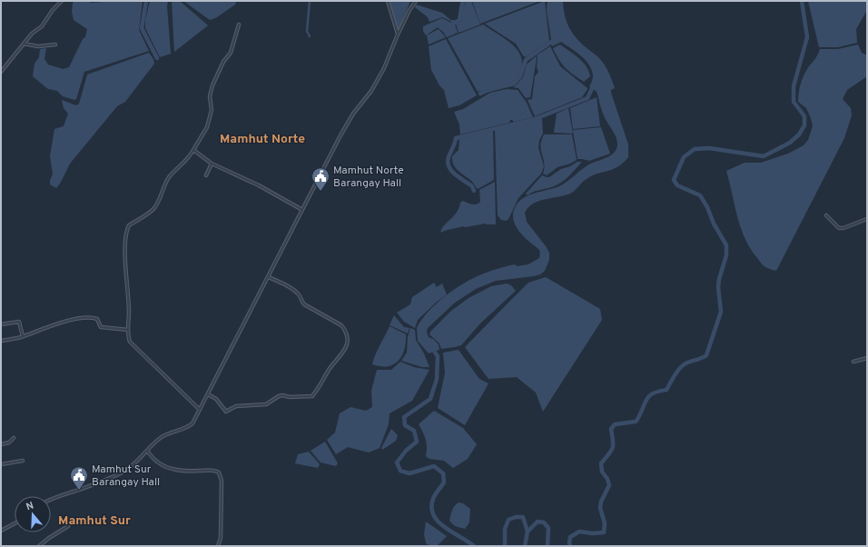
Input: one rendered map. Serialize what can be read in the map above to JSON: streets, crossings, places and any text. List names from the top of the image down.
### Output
{
  "districts": ["Mamhut Norte", "Mamhut Sur"],
  "places": {
    "public building": ["Mamhut Norte Barangay Hall", "Mamhut Sur Barangay Hall"]
  },
  "north": "top"
}
